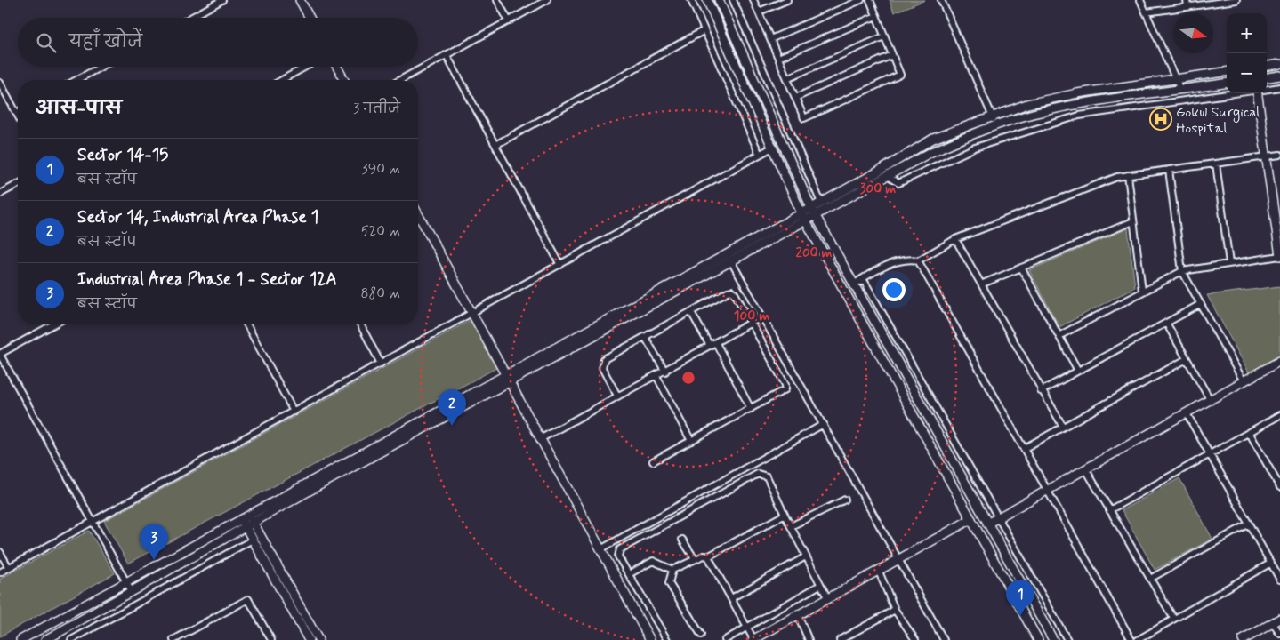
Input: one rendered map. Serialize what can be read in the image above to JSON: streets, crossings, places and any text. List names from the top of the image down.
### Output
{
  "places": {
    "hospital": ["Gokul Surgical Hospital"]
  },
  "north": "right",
  "page": {
    "map_buttons": ["+", "−"],
    "search": "यहाँ खोजें",
    "heading": ["आस-पास", "3 नतीजे"],
    "list": [
      {
        "mark": "1",
        "name": "Sector 14-15",
        "note": "बस स्टॉप",
        "value": "390 m"
      },
      {
        "mark": "2",
        "name": "Sector 14, Industrial Area Phase 1",
        "note": "बस स्टॉप",
        "value": "520 m"
      },
      {
        "mark": "3",
        "name": "Industrial Area Phase 1 - Sector 12A",
        "note": "बस स्टॉप",
        "value": "880 m"
      }
    ],
    "pins": ["2", "3", "1"]
  },
  "rings": ["300 m", "200 m", "100 m"]
}
